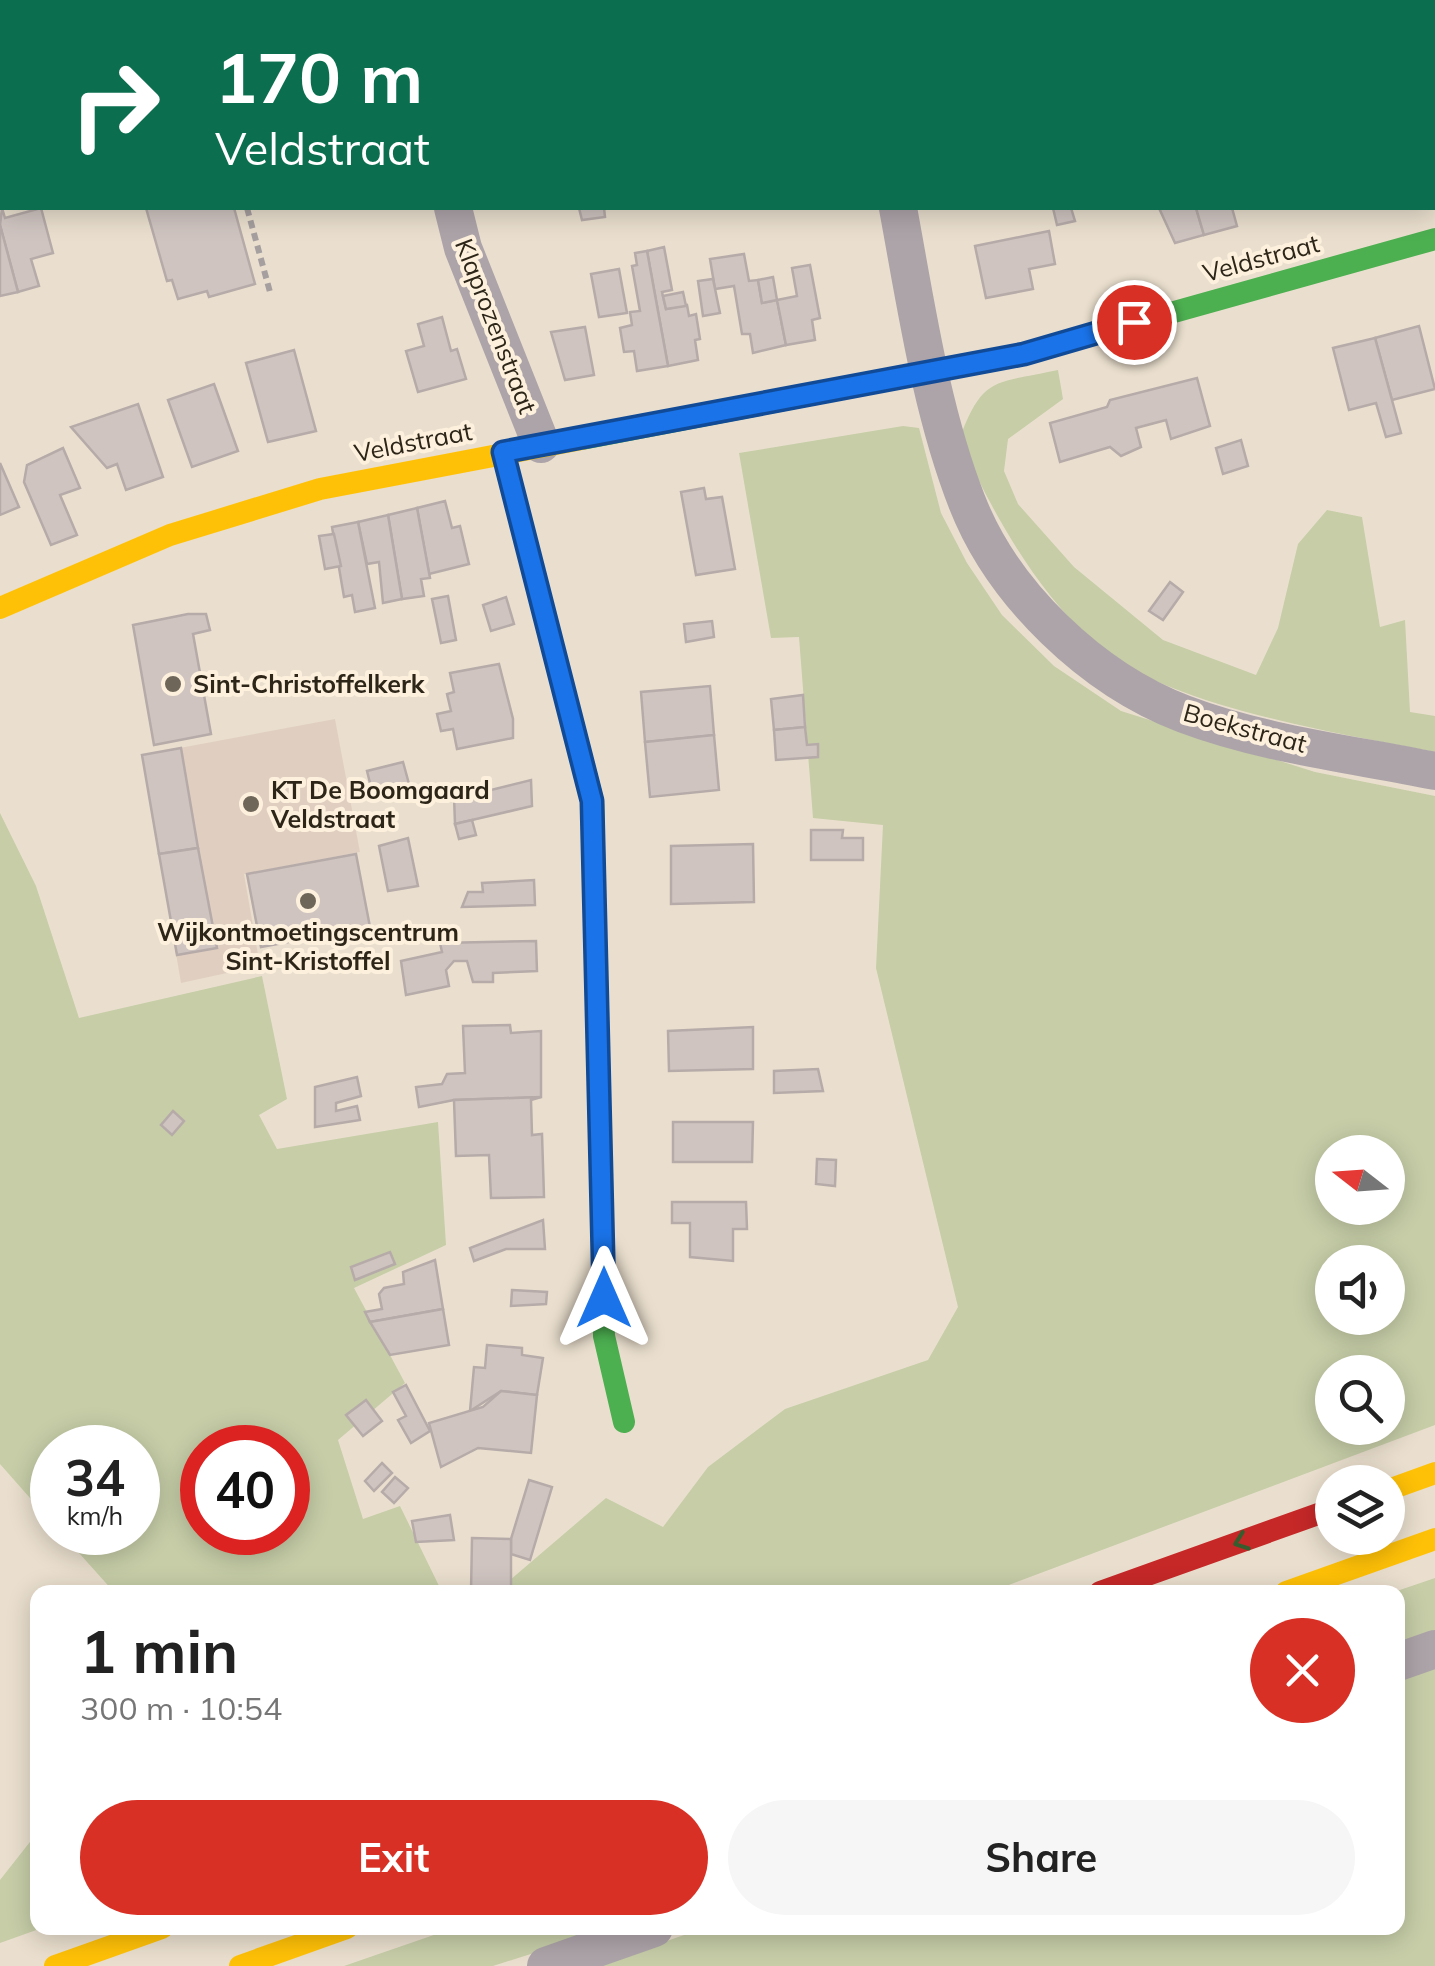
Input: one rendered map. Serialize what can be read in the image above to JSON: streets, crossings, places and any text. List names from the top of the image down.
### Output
{
  "streets": {
    "main road": ["Veldstraat"],
    "street": ["Klaprozenstraat", "Boekstraat"]
  },
  "crossings": [
    ["Veldstraat", "Klaprozenstraat"],
    ["Veldstraat", "Boekstraat"]
  ],
  "places": ["Sint-Christoffelkerk", "KT De Boomgaard Veldstraat", "Wijkontmoetingscentrum Sint-Kristoffel"],
  "north": "left",
  "page": {
    "turn": ["170 m", "Veldstraat"],
    "speed": "34 km/h",
    "limit": "40",
    "heading": ["1 min", "300 m · 10:54"],
    "buttons": ["Exit", "Share"]
  }
}
